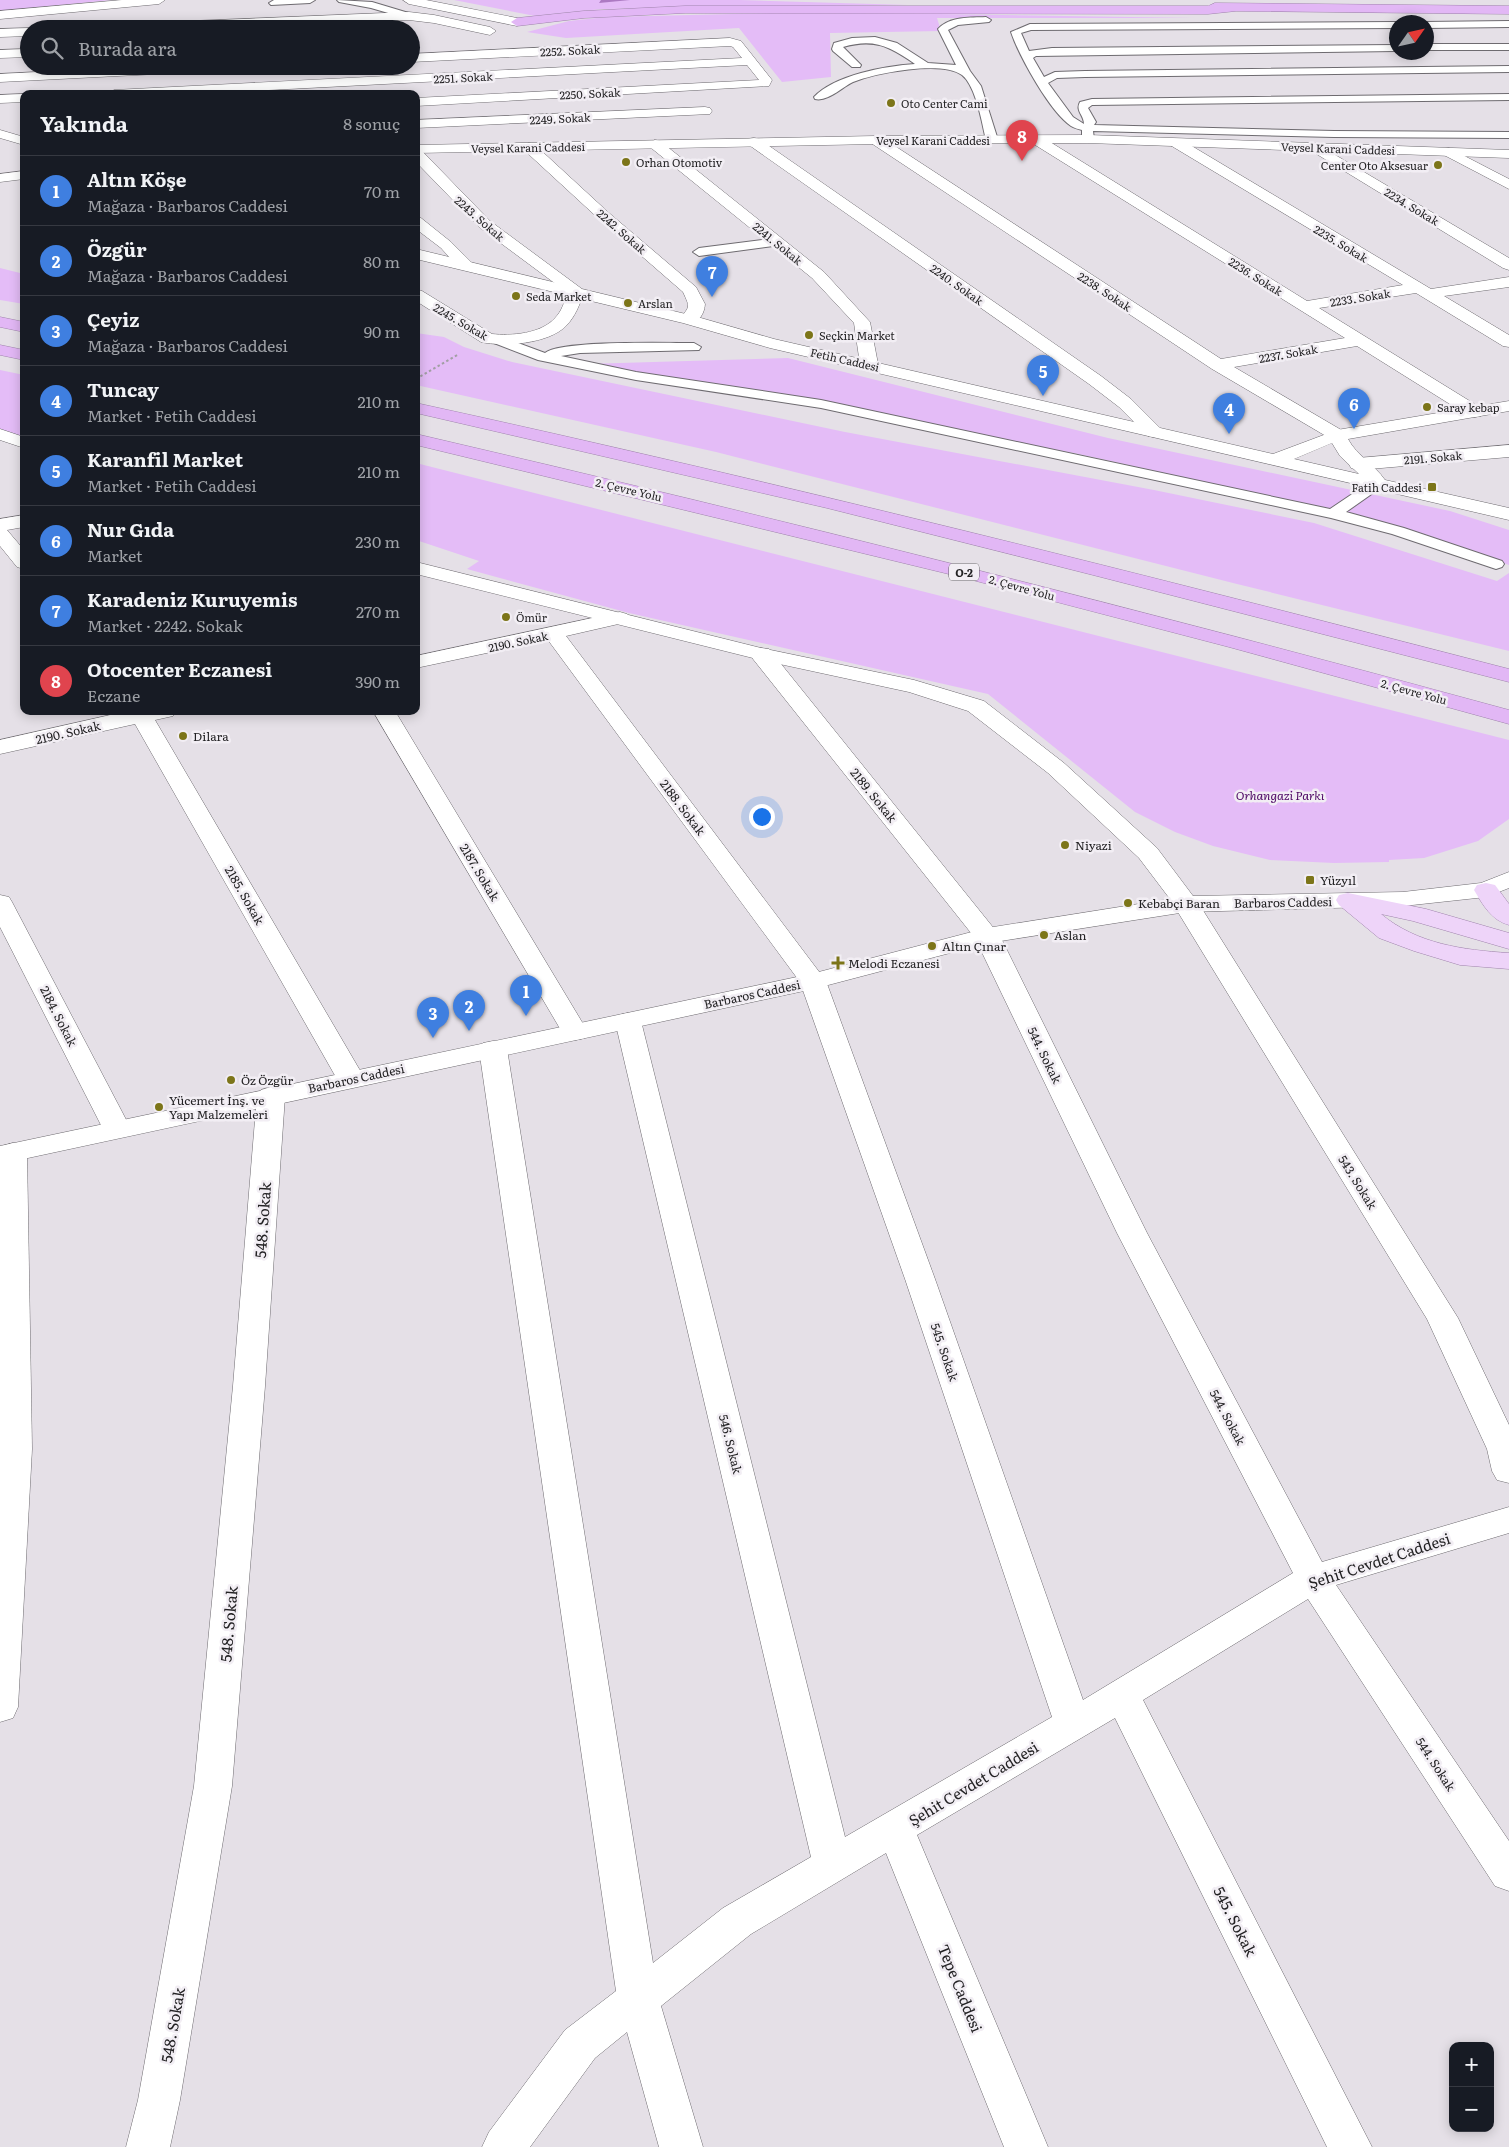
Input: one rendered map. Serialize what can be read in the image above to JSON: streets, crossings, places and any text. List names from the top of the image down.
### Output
{
  "streets": {
    "highway": ["2. Çevre Yolu", "O-2"],
    "street": [
      "2252. Sokak",
      "2251. Sokak",
      "2250. Sokak",
      "2249. Sokak",
      "Veysel Karani Caddesi",
      "2234. Sokak",
      "2243. Sokak",
      "2242. Sokak",
      "2241. Sokak",
      "2235. Sokak",
      "2236. Sokak",
      "2240. Sokak",
      "2238. Sokak",
      "2233. Sokak",
      "2245. Sokak",
      "2237. Sokak",
      "Fetih Caddesi",
      "2191. Sokak",
      "2190. Sokak",
      "2189. Sokak",
      "2188. Sokak",
      "2187. Sokak",
      "2185. Sokak",
      "Barbaros Caddesi",
      "2184. Sokak",
      "544. Sokak",
      "543. Sokak",
      "548. Sokak",
      "545. Sokak",
      "546. Sokak",
      "Şehit Cevdet Caddesi",
      "Tepe Caddesi"
    ]
  },
  "crossings": [
    ["2252. Sokak", "2251. Sokak"],
    ["2252. Sokak", "2250. Sokak"],
    ["2251. Sokak", "2250. Sokak"],
    ["Veysel Karani Caddesi", "2234. Sokak"],
    ["Veysel Karani Caddesi", "2242. Sokak"],
    ["Veysel Karani Caddesi", "2241. Sokak"],
    ["Veysel Karani Caddesi", "2235. Sokak"],
    ["Veysel Karani Caddesi", "2236. Sokak"],
    ["Veysel Karani Caddesi", "2240. Sokak"],
    ["Veysel Karani Caddesi", "2238. Sokak"],
    ["2243. Sokak", "2245. Sokak"],
    ["2243. Sokak", "Fetih Caddesi"],
    ["2242. Sokak", "Fetih Caddesi"],
    ["2241. Sokak", "Fetih Caddesi"],
    ["2235. Sokak", "2233. Sokak"],
    ["2236. Sokak", "2233. Sokak"],
    ["2236. Sokak", "2237. Sokak"],
    ["2240. Sokak", "Fetih Caddesi"],
    ["2238. Sokak", "2237. Sokak"],
    ["2245. Sokak", "Fetih Caddesi"],
    ["2190. Sokak", "2188. Sokak"],
    ["2190. Sokak", "543. Sokak"],
    ["2189. Sokak", "Barbaros Caddesi"],
    ["2189. Sokak", "544. Sokak"],
    ["2189. Sokak", "543. Sokak"],
    ["2188. Sokak", "Barbaros Caddesi"],
    ["2188. Sokak", "545. Sokak"],
    ["2187. Sokak", "Barbaros Caddesi"],
    ["2185. Sokak", "Barbaros Caddesi"],
    ["Barbaros Caddesi", "2184. Sokak"],
    ["Barbaros Caddesi", "544. Sokak"],
    ["Barbaros Caddesi", "543. Sokak"],
    ["Barbaros Caddesi", "548. Sokak"],
    ["Barbaros Caddesi", "545. Sokak"],
    ["Barbaros Caddesi", "546. Sokak"],
    ["544. Sokak", "Şehit Cevdet Caddesi"],
    ["545. Sokak", "Şehit Cevdet Caddesi"],
    ["546. Sokak", "Şehit Cevdet Caddesi"],
    ["Şehit Cevdet Caddesi", "Tepe Caddesi"]
  ],
  "parks": ["Orhangazi Parkı"],
  "places": {
    "other": [
      "Oto Center Cami",
      "Orhan Otomotiv",
      "Center Oto Aksesuar",
      "Seda Market",
      "Arslan",
      "Seçkin Market",
      "Saray kebap",
      "Ömür",
      "Dilara",
      "Niyazi",
      "Kebabçi Baran",
      "Aslan",
      "Altın Çınar",
      "Öz Özgür",
      "Yücemert İnş. ve Yapı Malzemeleri"
    ],
    "transit": ["Fatih Caddesi", "Yüzyıl"],
    "health": ["Melodi Eczanesi"]
  },
  "north": "top right",
  "page": {
    "search": "Burada ara",
    "heading": ["Yakında", "8 sonuç"],
    "pins": [
      "8",
      "7",
      "5",
      "6",
      "4",
      "1",
      "2",
      "3"
    ],
    "list": [
      {
        "mark": "1",
        "name": "Altın Köşe",
        "note": "Mağaza · Barbaros Caddesi",
        "value": "70 m"
      },
      {
        "mark": "2",
        "name": "Özgür",
        "note": "Mağaza · Barbaros Caddesi",
        "value": "80 m"
      },
      {
        "mark": "3",
        "name": "Çeyiz",
        "note": "Mağaza · Barbaros Caddesi",
        "value": "90 m"
      },
      {
        "mark": "4",
        "name": "Tuncay",
        "note": "Market · Fetih Caddesi",
        "value": "210 m"
      },
      {
        "mark": "5",
        "name": "Karanfil Market",
        "note": "Market · Fetih Caddesi",
        "value": "210 m"
      },
      {
        "mark": "6",
        "name": "Nur Gıda",
        "note": "Market",
        "value": "230 m"
      },
      {
        "mark": "7",
        "name": "Karadeniz Kuruyemis",
        "note": "Market · 2242. Sokak",
        "value": "270 m"
      },
      {
        "mark": "8",
        "name": "Otocenter Eczanesi",
        "note": "Eczane",
        "value": "390 m"
      }
    ],
    "map_buttons": ["+", "−"]
  }
}
